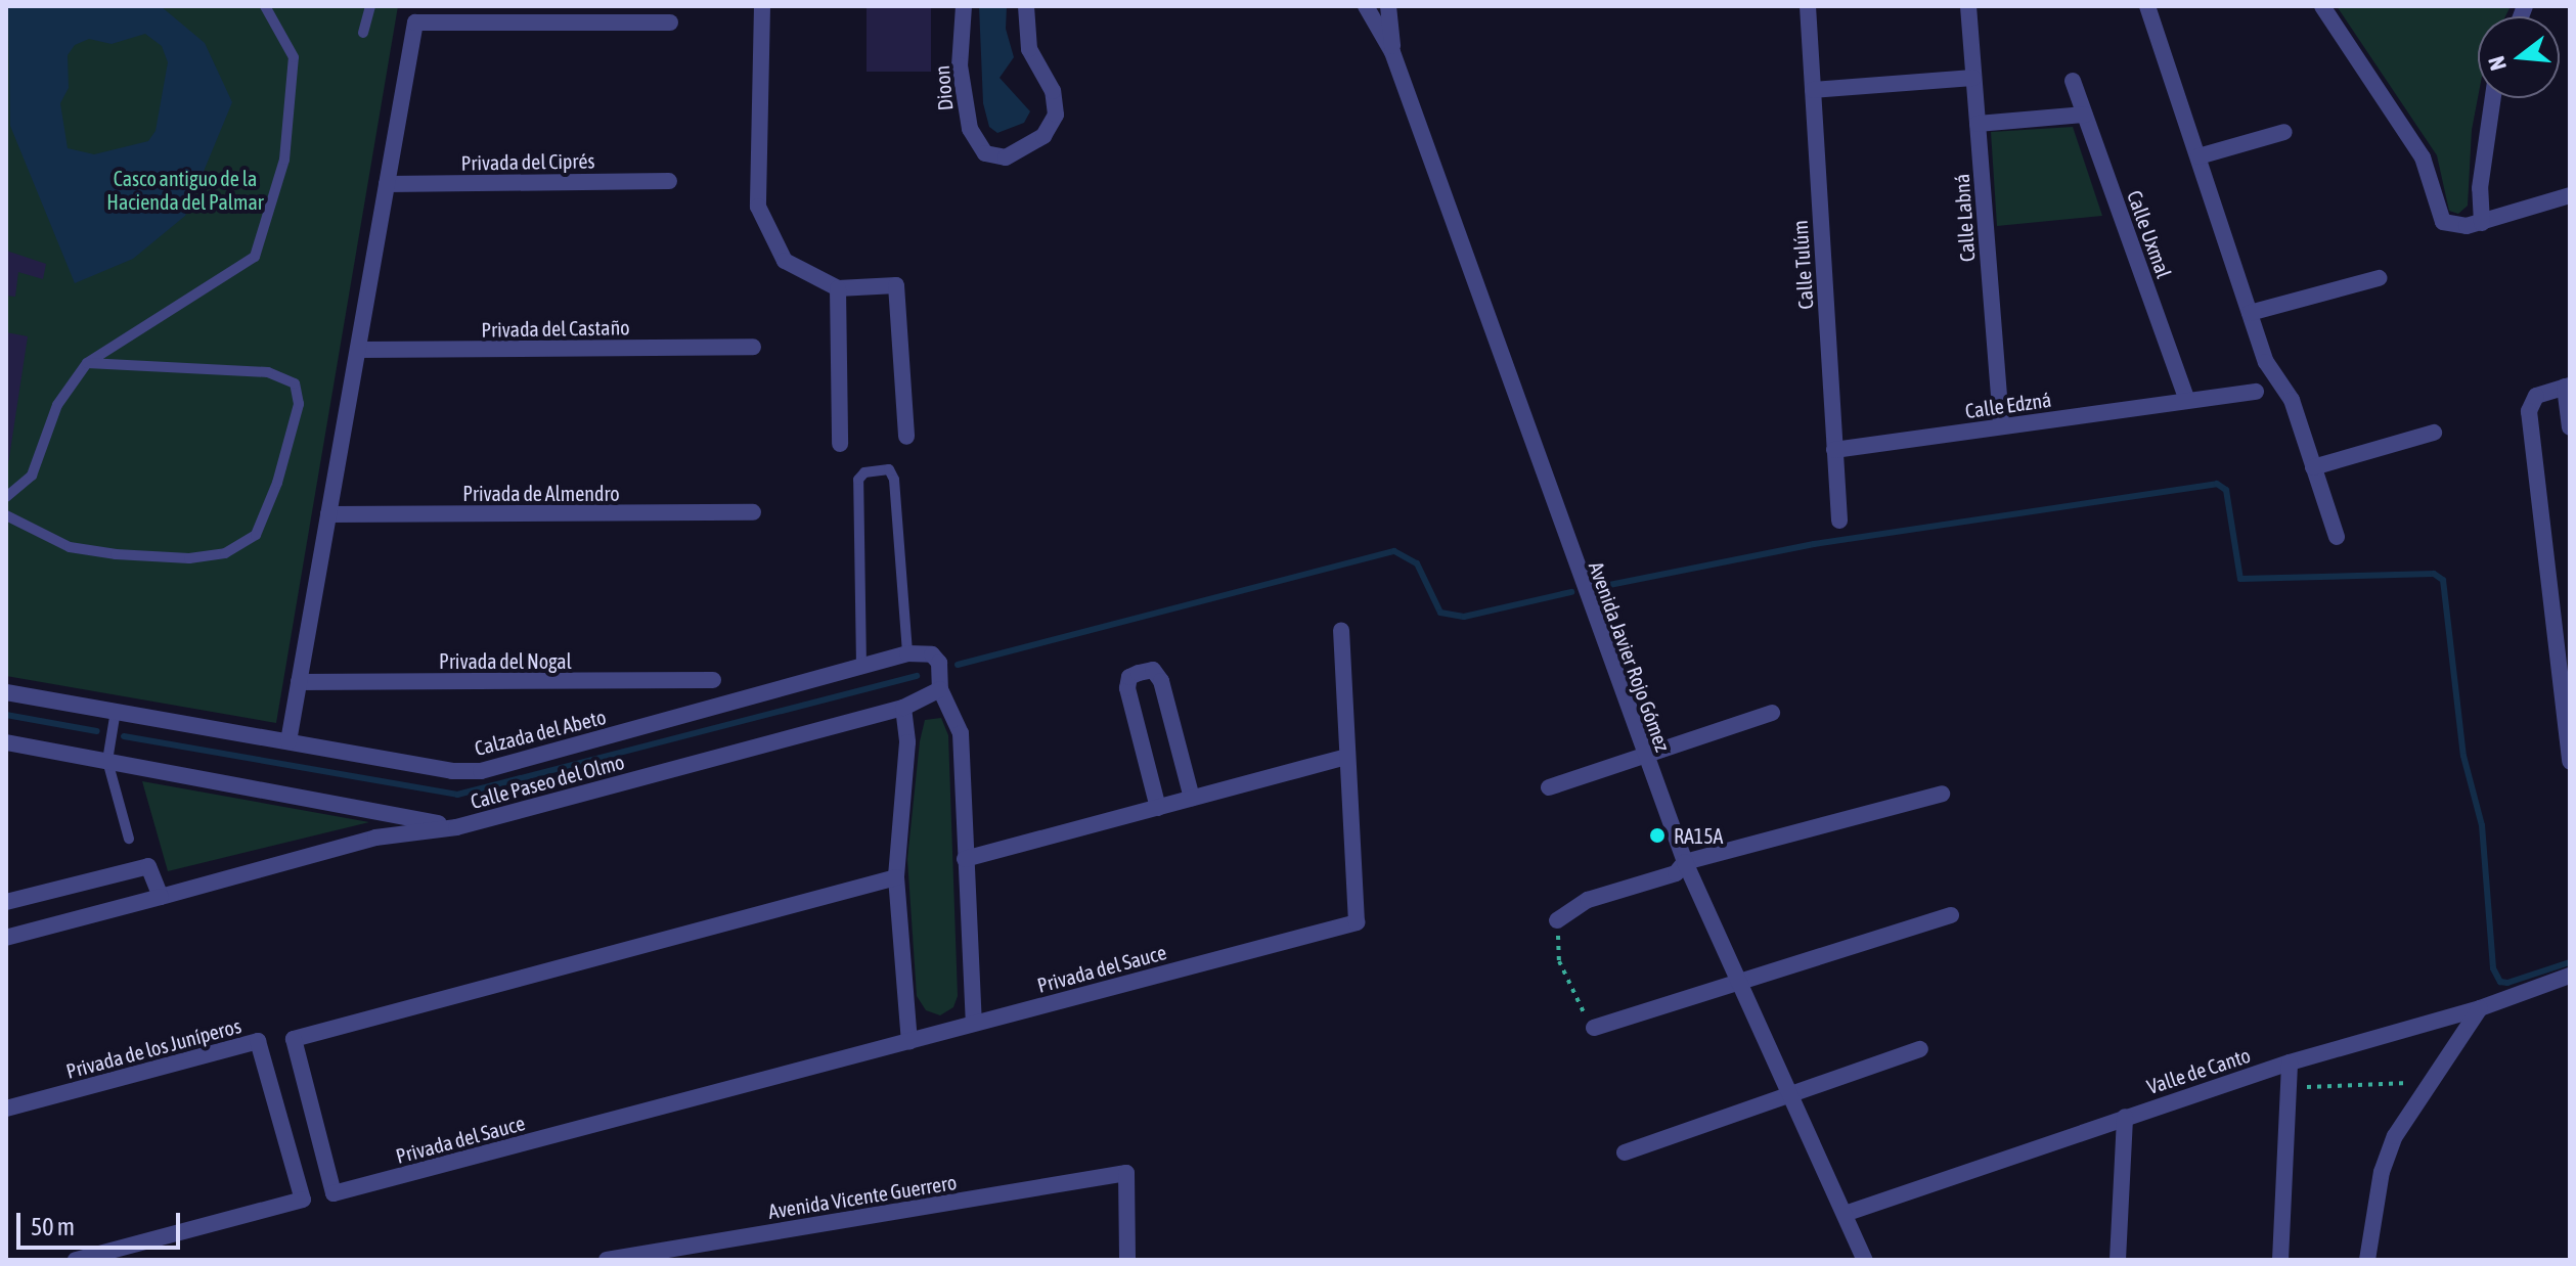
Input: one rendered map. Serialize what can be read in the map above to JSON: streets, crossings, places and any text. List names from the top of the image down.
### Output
{
  "streets": {
    "street": [
      "Dioon",
      "Privada del Ciprés",
      "Calle Labná",
      "Calle Uxmal",
      "Calle Tulúm",
      "Privada del Castaño",
      "Calle Edzná",
      "Privada de Almendro",
      "Avenida Javier Rojo Gómez",
      "Privada del Nogal",
      "Calzada del Abeto",
      "Calle Paseo del Olmo",
      "Privada del Sauce",
      "Privada de los Juníperos",
      "Valle de Canto",
      "Avenida Vicente Guerrero"
    ]
  },
  "crossings": [
    ["Calle Labná", "Calle Edzná"],
    ["Calle Uxmal", "Calle Edzná"],
    ["Calle Tulúm", "Calle Edzná"],
    ["Avenida Javier Rojo Gómez", "Valle de Canto"]
  ],
  "parks": ["Casco antiguo de la Hacienda del Palmar"],
  "places": ["RA15A"],
  "scale_bar": "50 m",
  "north": "left"
}
